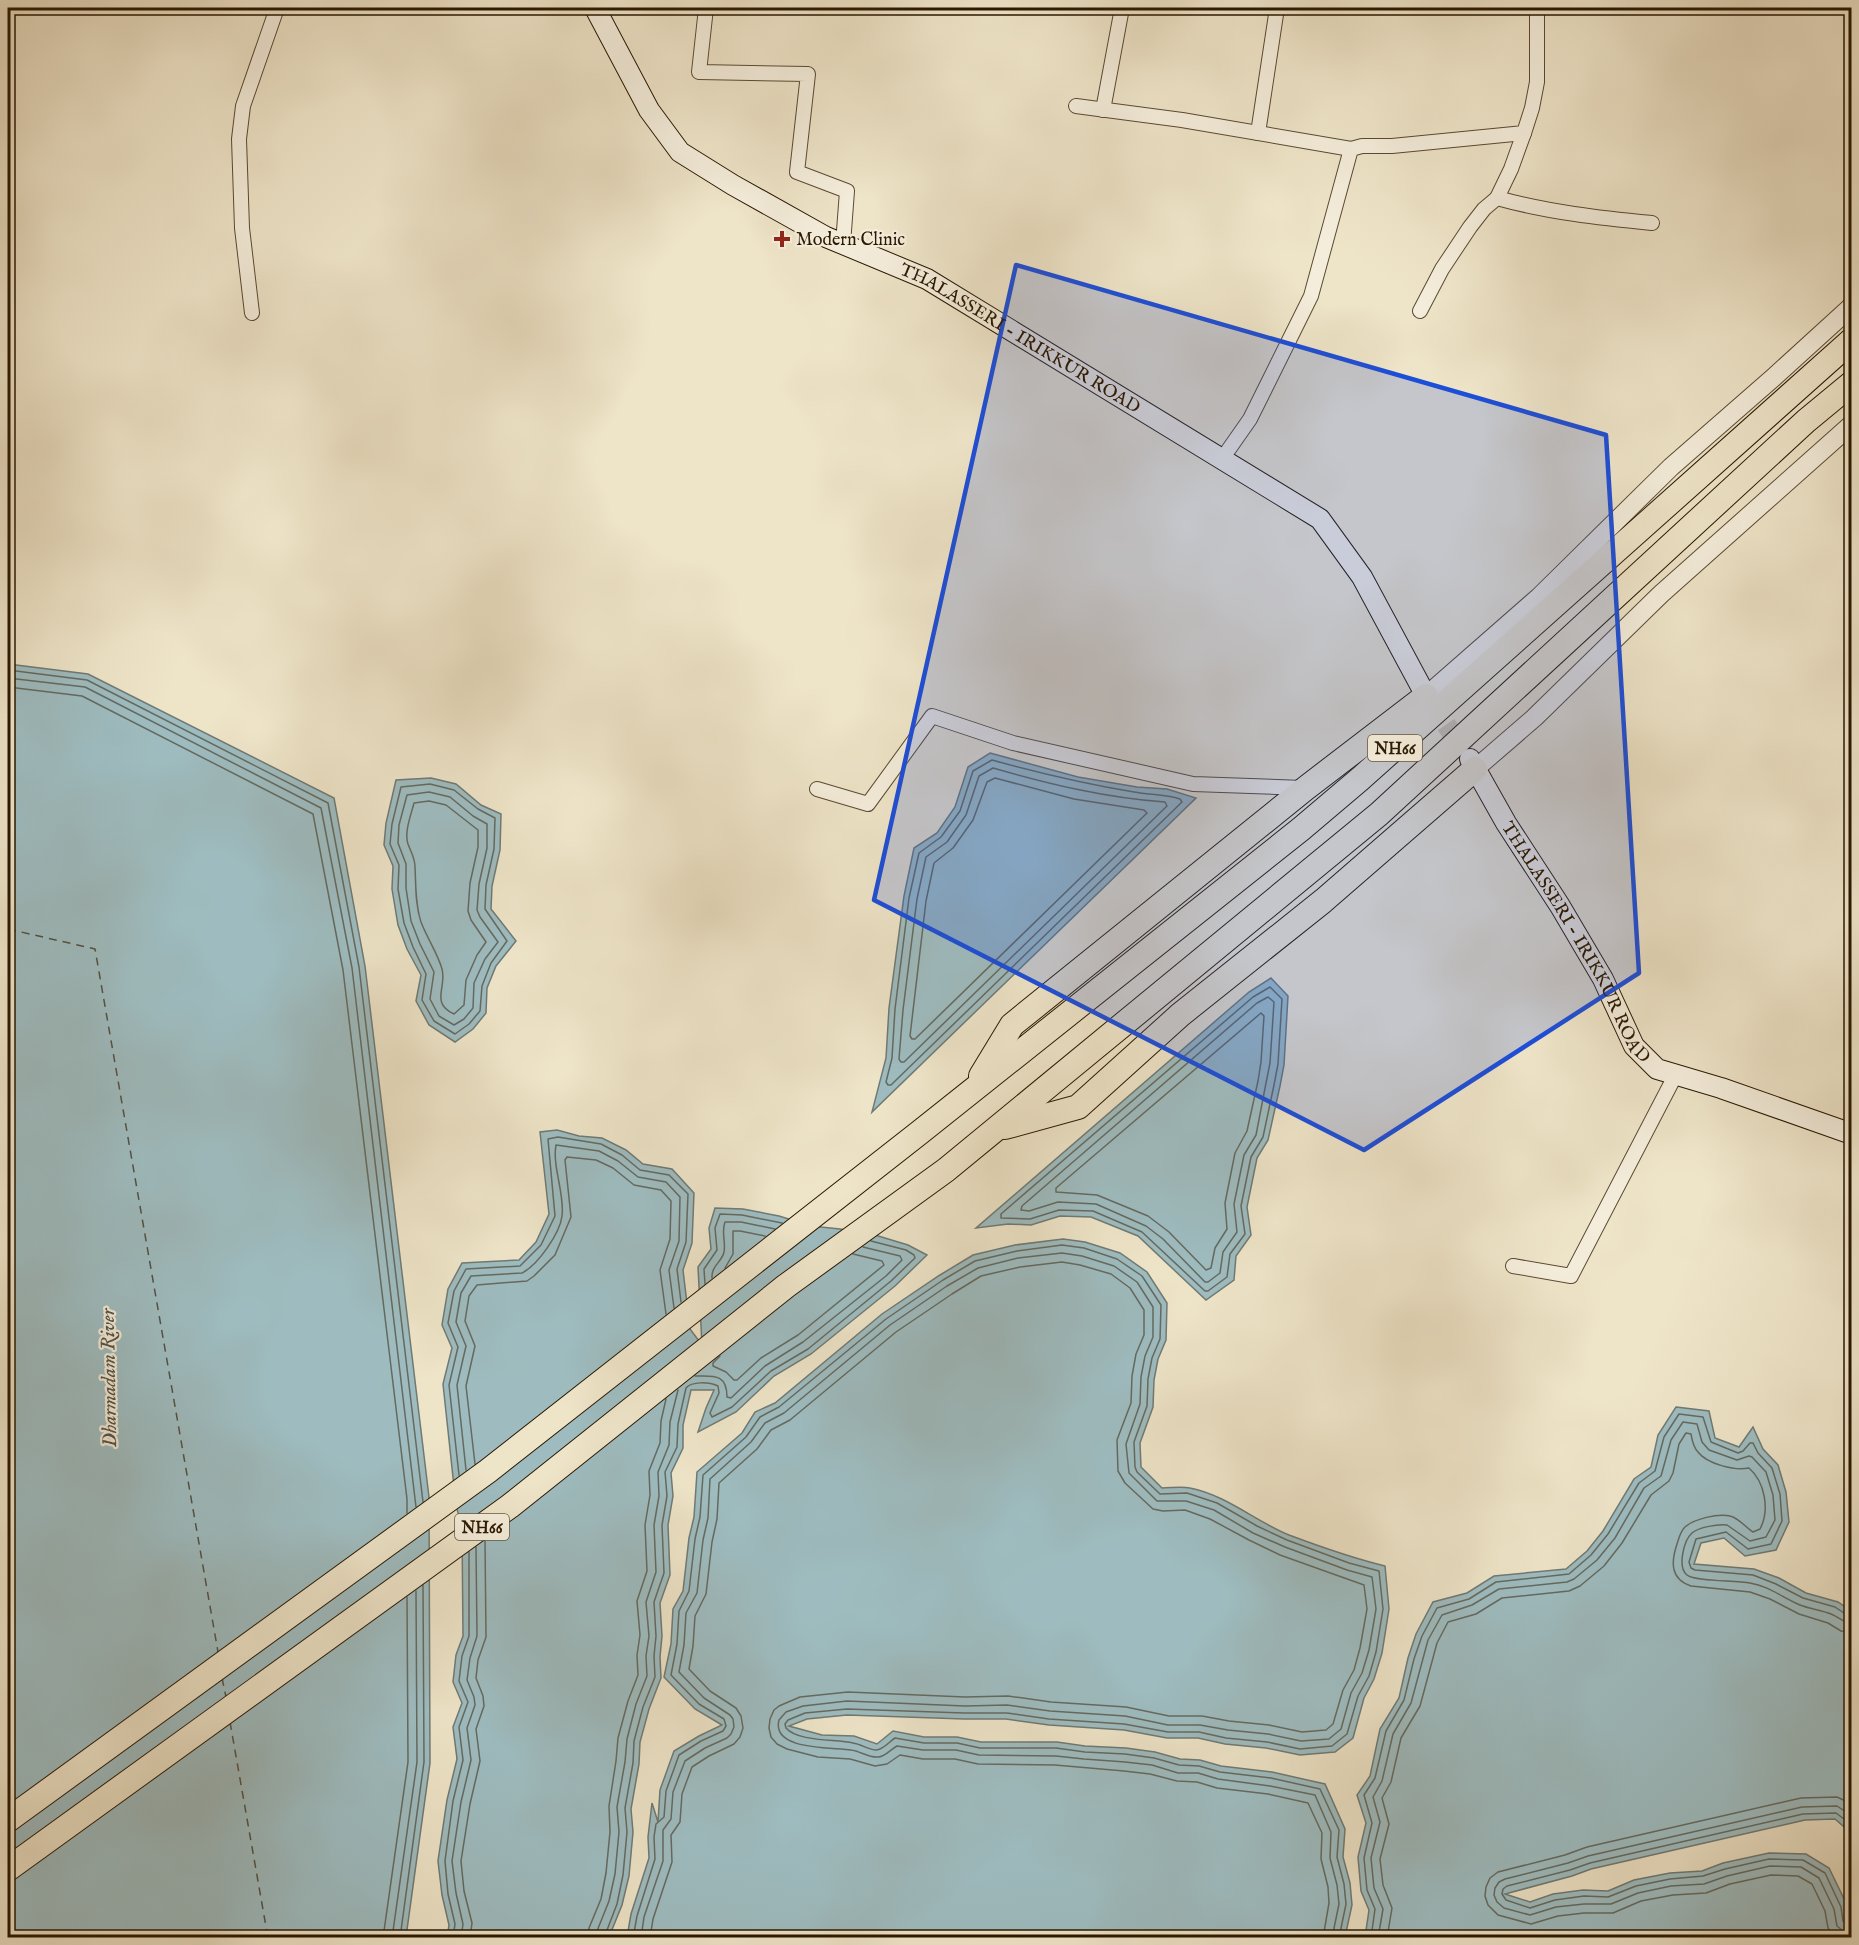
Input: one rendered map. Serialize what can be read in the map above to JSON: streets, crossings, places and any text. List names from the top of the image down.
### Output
{
  "streets": {
    "highway": ["NH66"],
    "main road": ["THALASSERI - IRIKKUR ROAD"]
  },
  "water": ["Dharmadam River"],
  "places": {
    "health": ["Modern Clinic"]
  }
}
